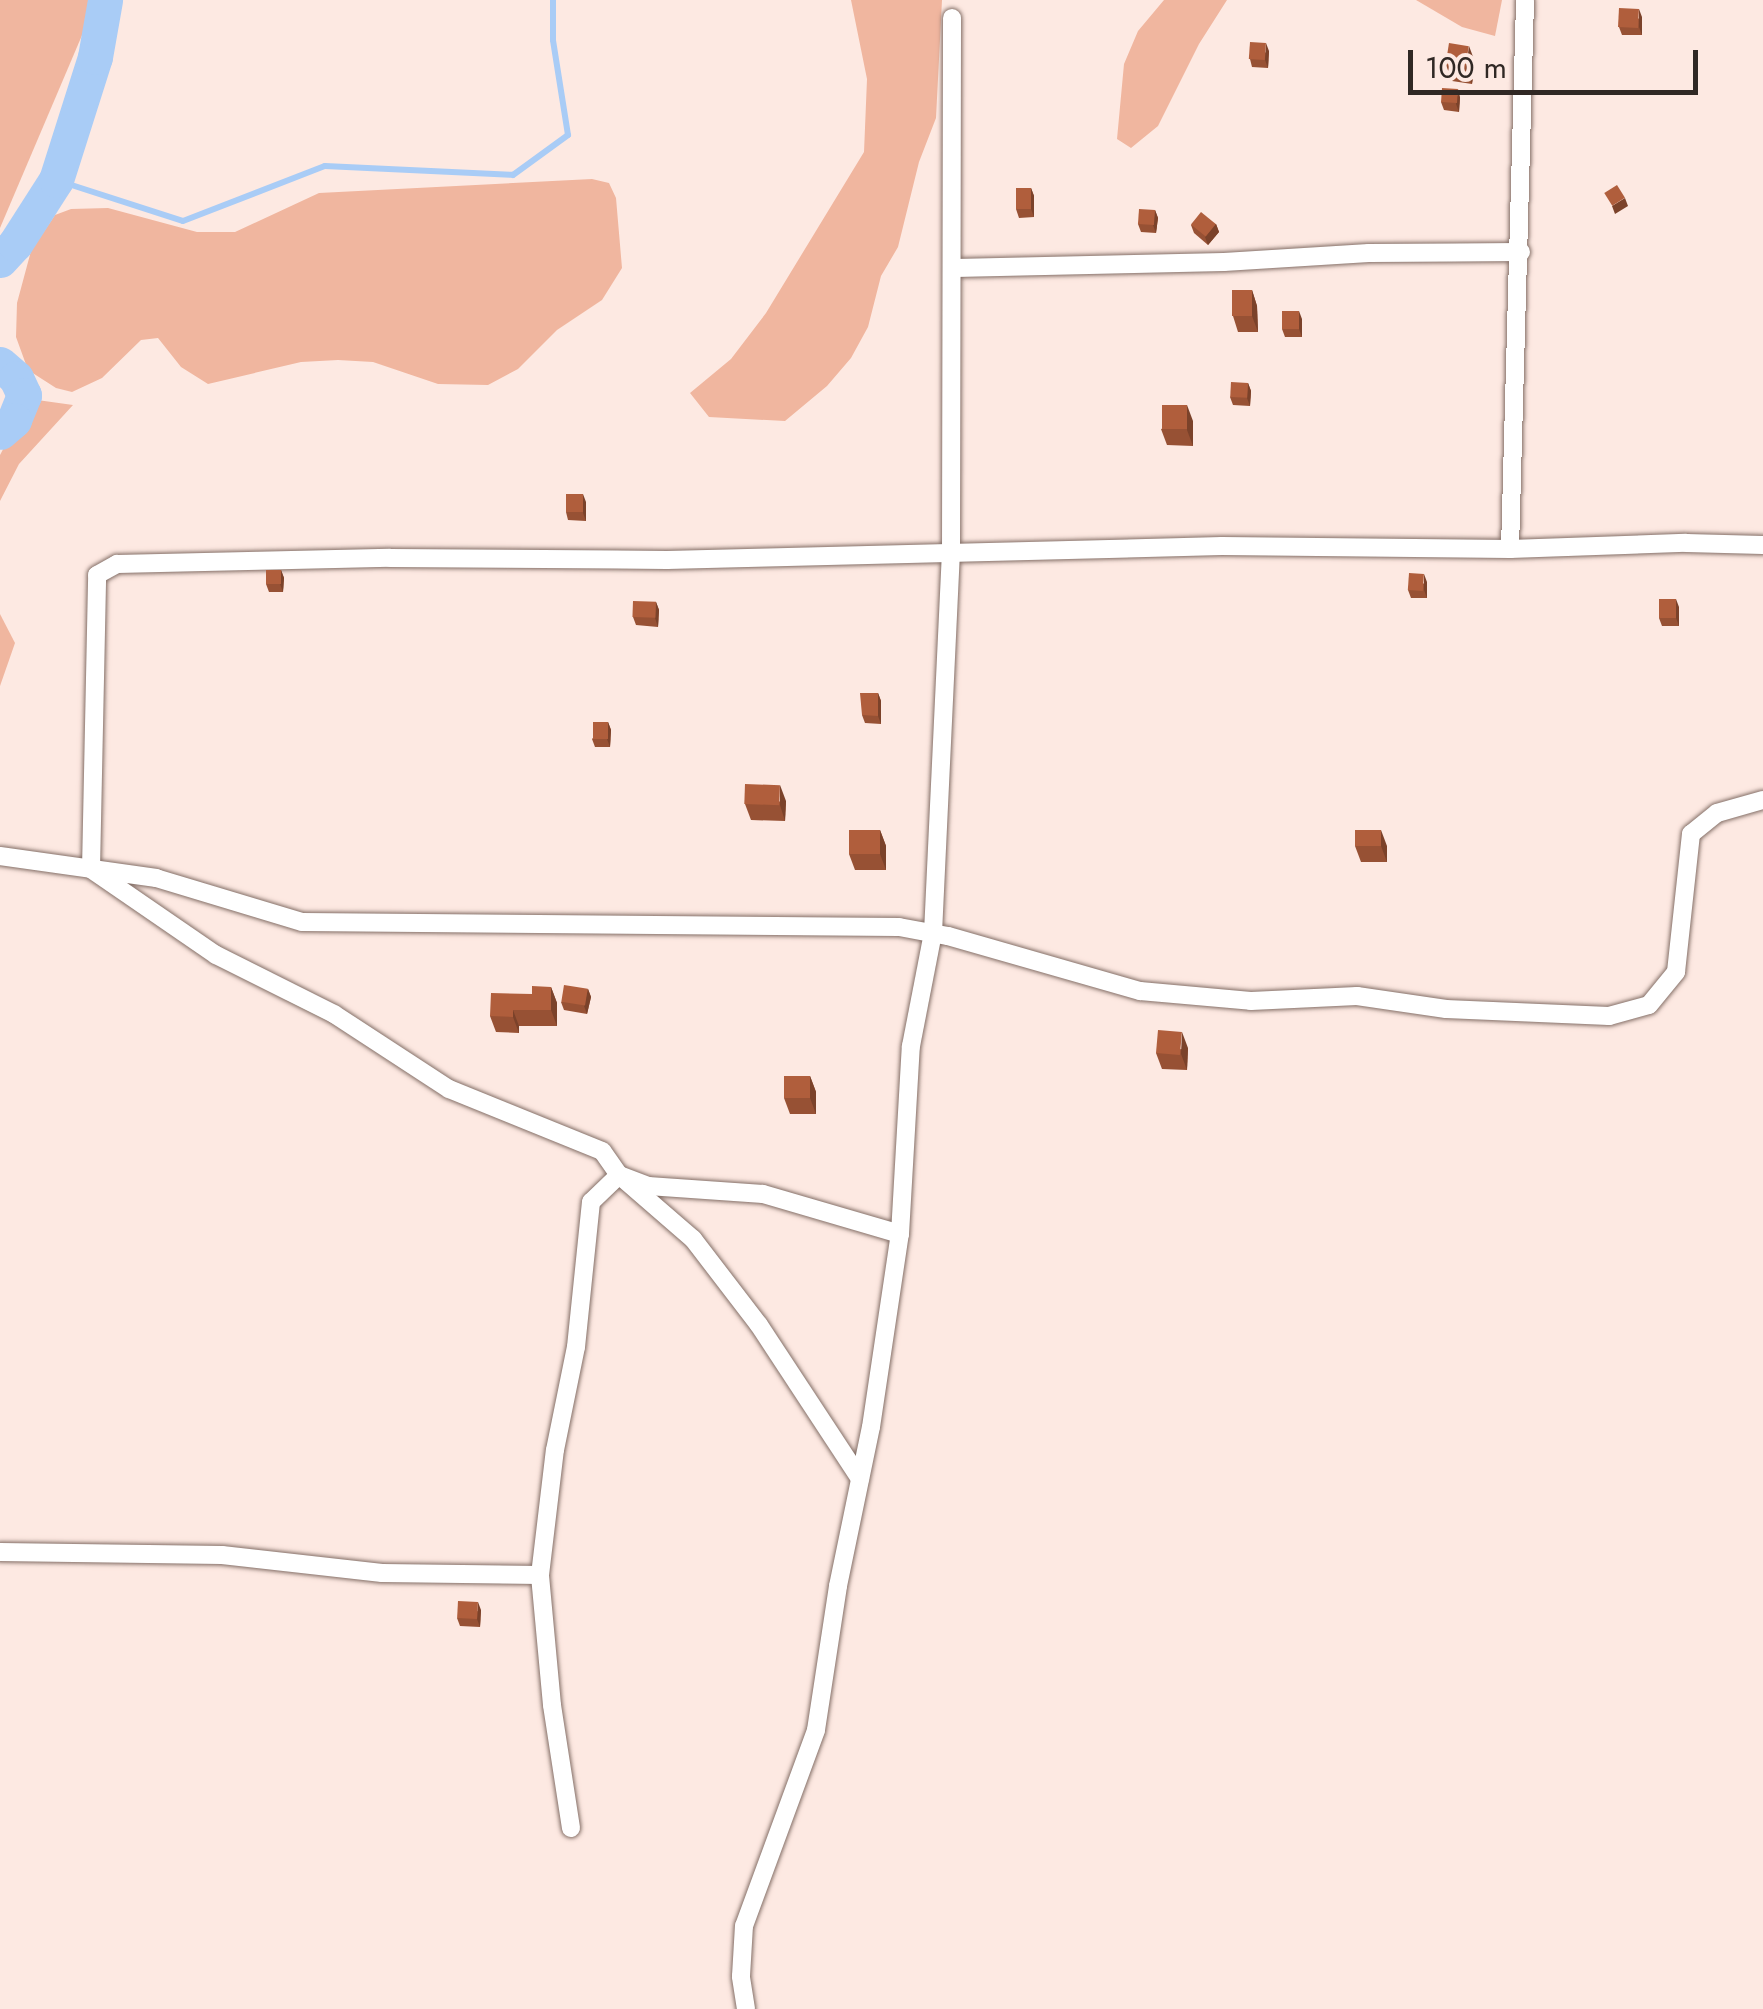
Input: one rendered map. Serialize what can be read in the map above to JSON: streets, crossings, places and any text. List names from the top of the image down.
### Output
{
  "scale_bar": "100 m"
}
